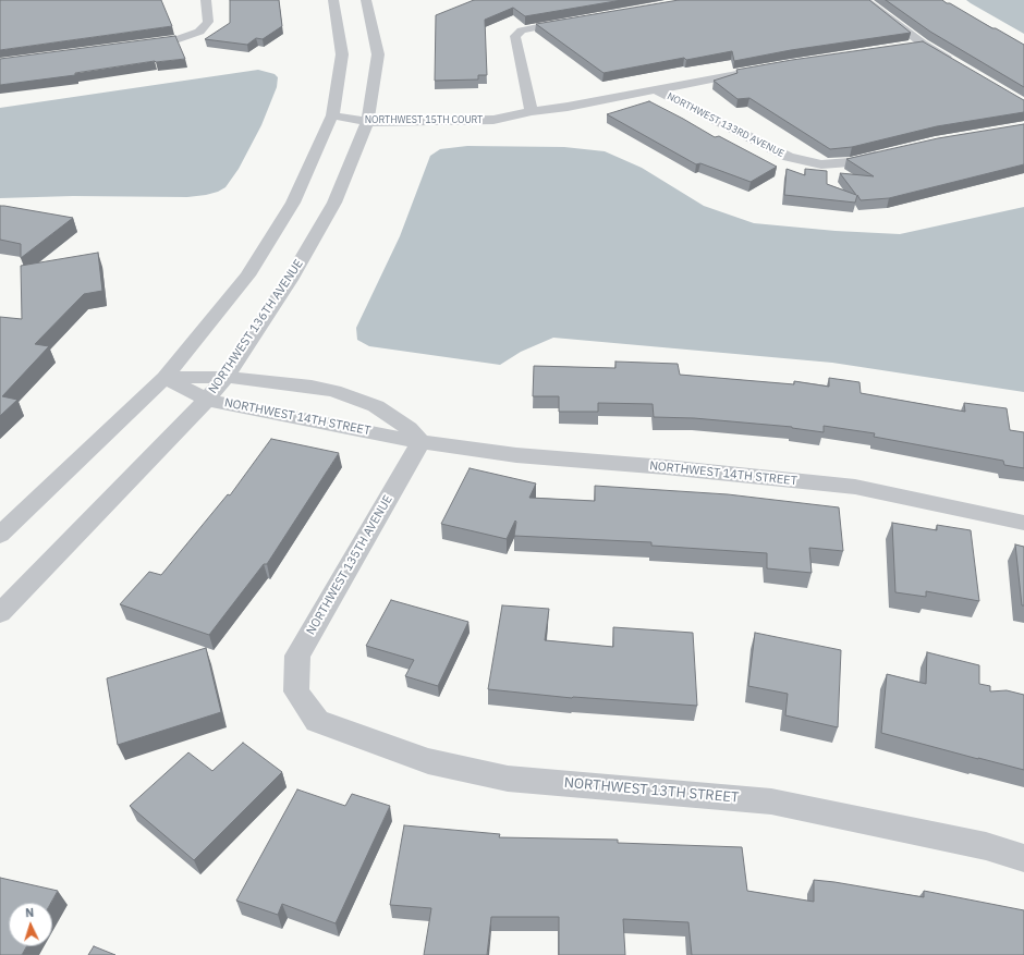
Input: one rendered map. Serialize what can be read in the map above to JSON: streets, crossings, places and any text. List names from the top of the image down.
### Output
{
  "streets": {
    "street": [
      "NORTHWEST 15TH COURT",
      "NORTHWEST 133RD AVENUE",
      "NORTHWEST 136TH AVENUE",
      "NORTHWEST 14TH STREET",
      "NORTHWEST 135TH AVENUE",
      "NORTHWEST 13TH STREET"
    ]
  },
  "crossings": [
    ["NORTHWEST 15TH COURT", "NORTHWEST 133RD AVENUE"],
    ["NORTHWEST 15TH COURT", "NORTHWEST 136TH AVENUE"],
    ["NORTHWEST 136TH AVENUE", "NORTHWEST 14TH STREET"],
    ["NORTHWEST 14TH STREET", "NORTHWEST 135TH AVENUE"],
    ["NORTHWEST 135TH AVENUE", "NORTHWEST 13TH STREET"]
  ],
  "north": "top"
}
